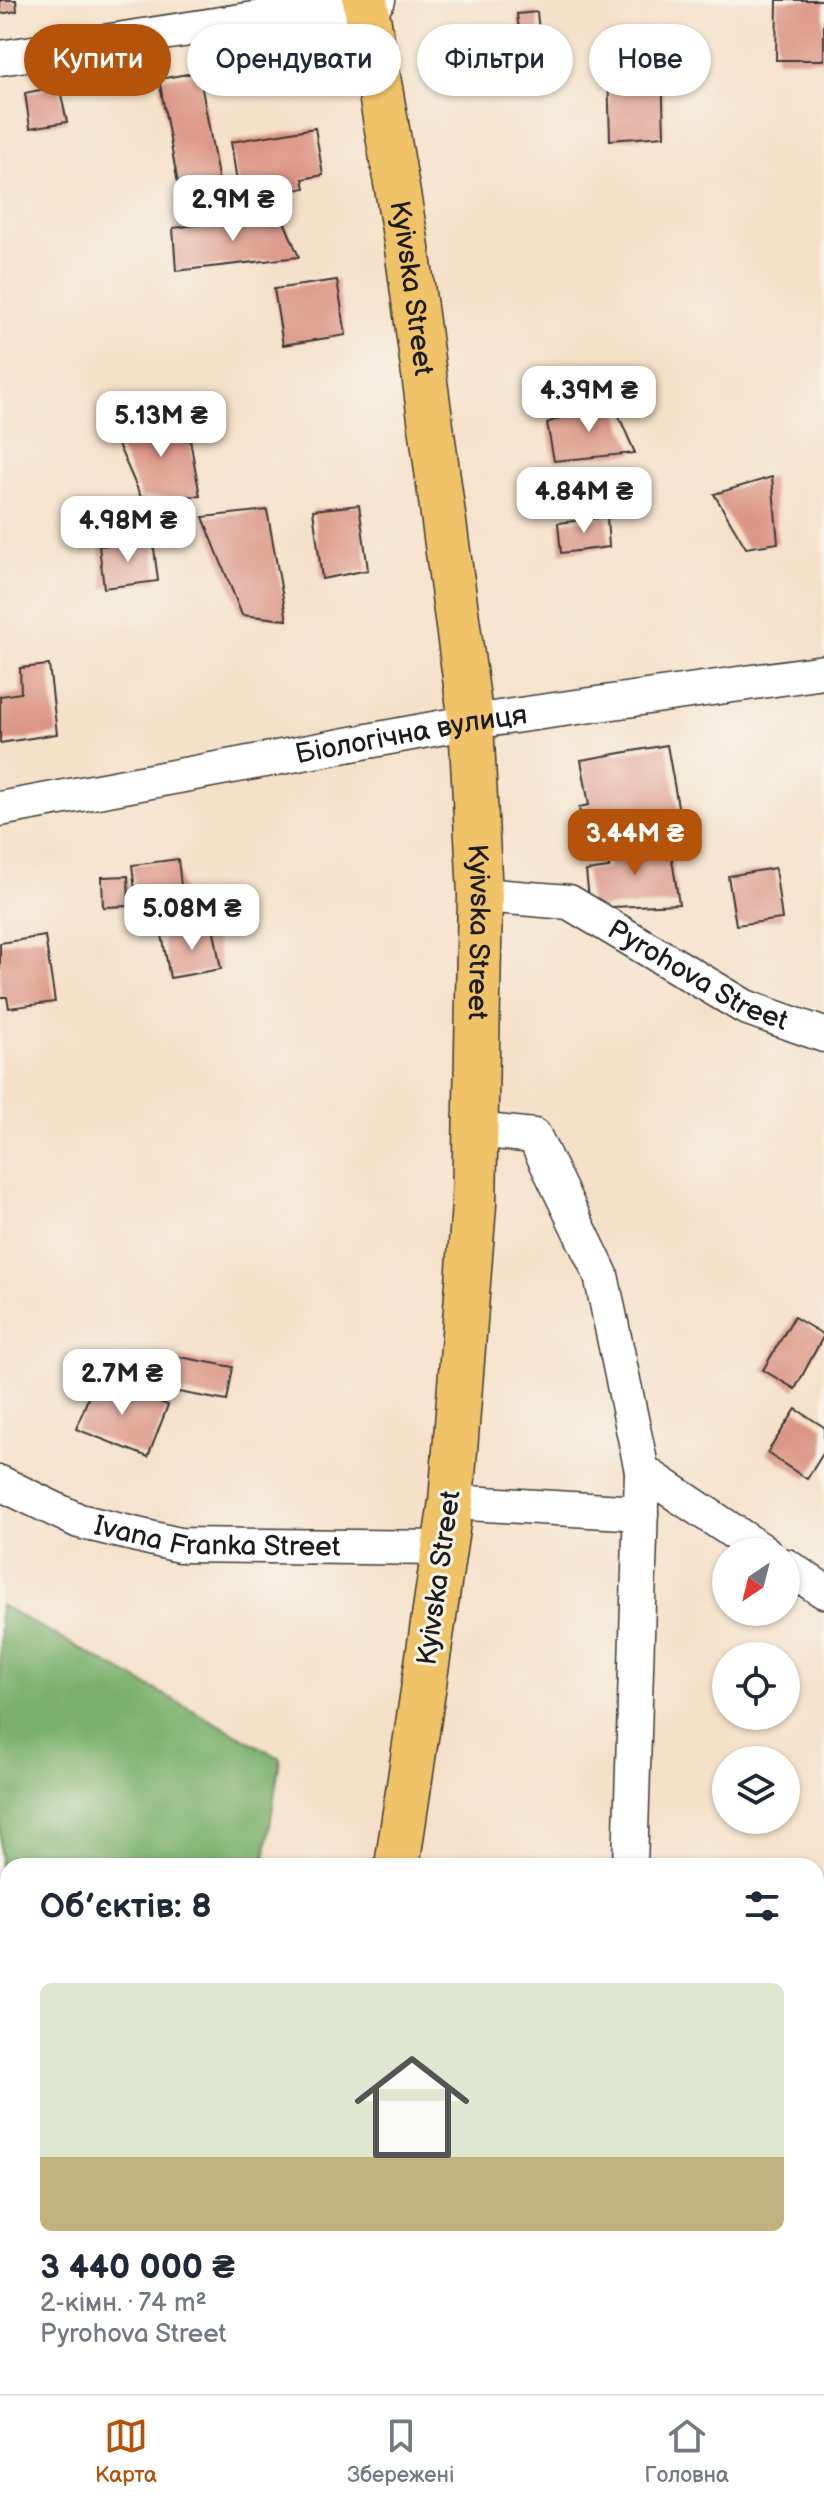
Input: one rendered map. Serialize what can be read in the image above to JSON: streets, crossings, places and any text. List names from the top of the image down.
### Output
{
  "streets": {
    "highway": ["Kyivska Street"],
    "street": ["Біологічна вулиця", "Pyrohova Street", "Ivana Franka Street"]
  },
  "crossings": [
    ["Kyivska Street", "Біологічна вулиця"],
    ["Kyivska Street", "Pyrohova Street"],
    ["Kyivska Street", "Ivana Franka Street"]
  ],
  "north": "bottom left",
  "page": {
    "chip": [
      "Купити",
      "Орендувати",
      "Фільтри",
      "Нове"
    ],
    "price": [
      "2.9M ₴",
      "4.39M ₴",
      "5.13M ₴",
      "4.84M ₴",
      "4.98M ₴",
      "3.44M ₴",
      "5.08M ₴",
      "2.7M ₴"
    ],
    "heading": "Об’єктів: 8",
    "list": [
      {
        "name": "3 440 000 ₴",
        "note": "2-кімн. · 74 m² · Pyrohova Street"
      }
    ],
    "tabs": ["Карта", "Збережені", "Головна"]
  }
}
